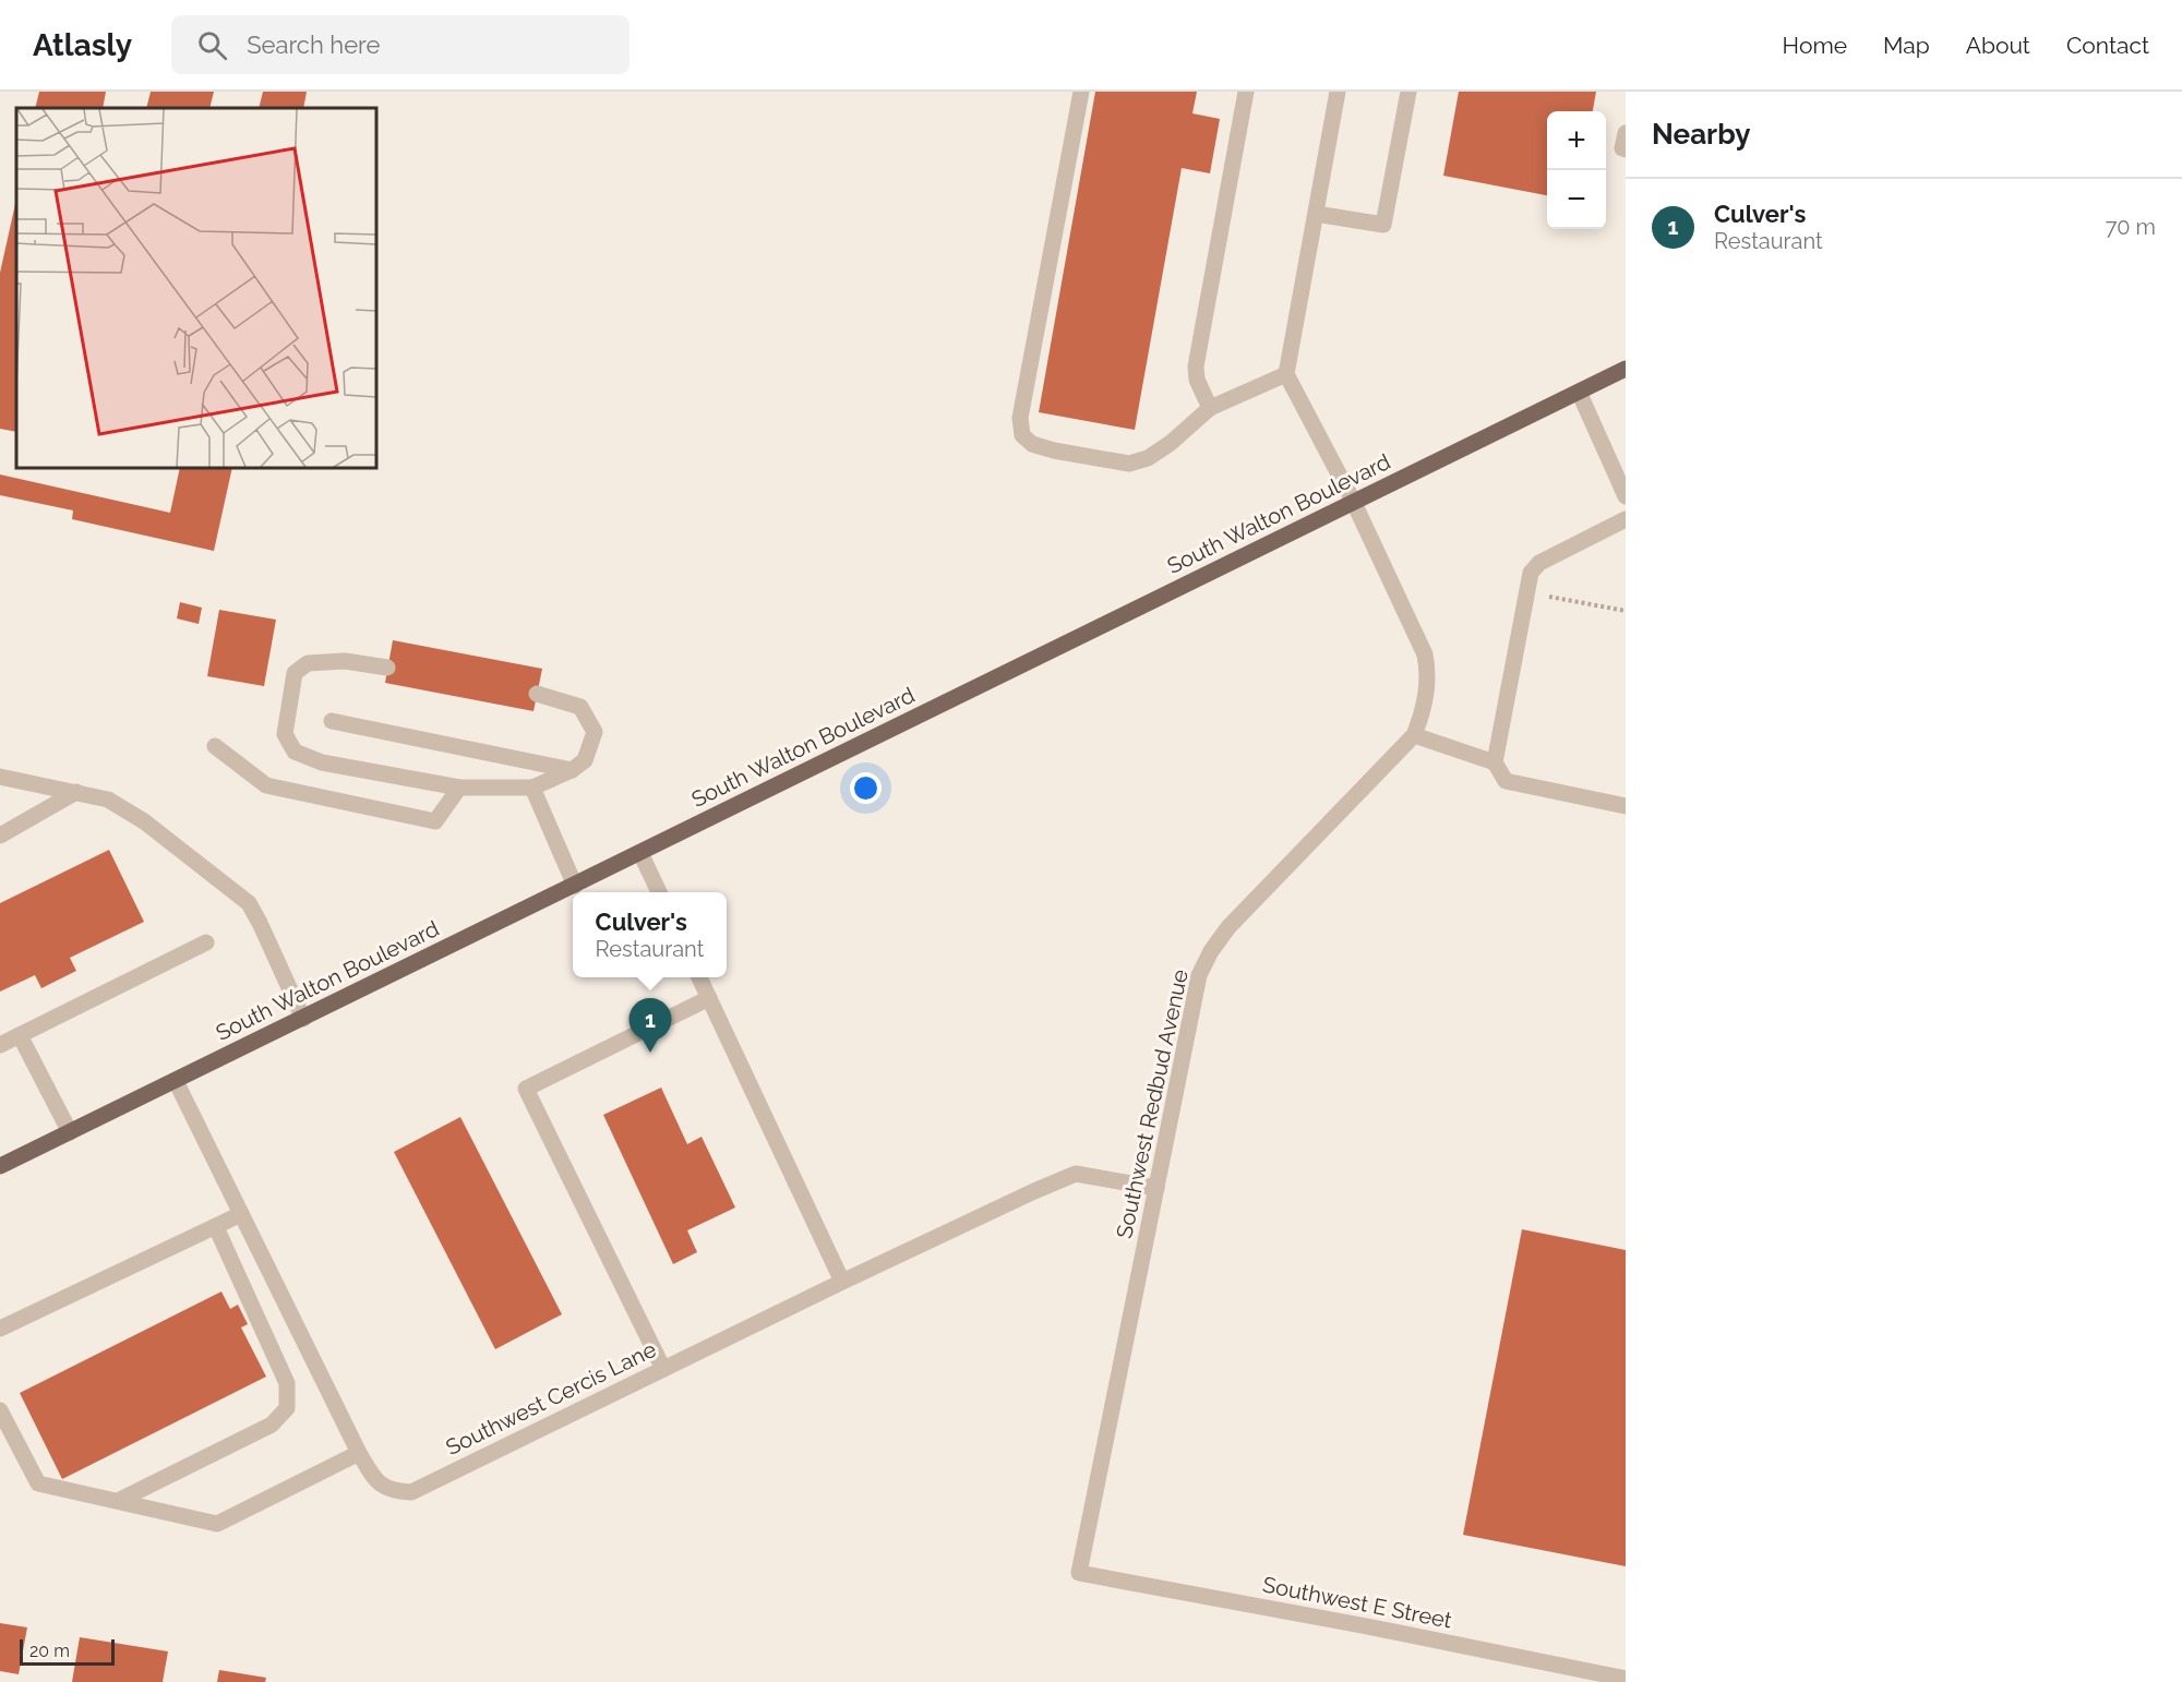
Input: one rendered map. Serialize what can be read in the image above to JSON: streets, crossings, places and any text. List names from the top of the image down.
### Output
{
  "streets": {
    "main road": ["South Walton Boulevard"],
    "street": ["Southwest Redbud Avenue", "Southwest Cercis Lane", "Southwest E Street"]
  },
  "crossings": [
    ["South Walton Boulevard", "Southwest Redbud Avenue"],
    ["South Walton Boulevard", "Southwest Cercis Lane"],
    ["Southwest Redbud Avenue", "Southwest Cercis Lane"],
    ["Southwest Redbud Avenue", "Southwest E Street"]
  ],
  "scale_bar": "20 m",
  "page": {
    "header": "Atlasly",
    "search": "Search here",
    "nav": [
      "Home",
      "Map",
      "About",
      "Contact"
    ],
    "heading": "Nearby",
    "map_buttons": ["+", "−"],
    "list": [
      {
        "mark": "1",
        "name": "Culver's",
        "note": "Restaurant",
        "value": "70 m"
      }
    ],
    "popup": ["Culver's", "Restaurant"],
    "pins": "1",
    "scale": "20 m"
  }
}
